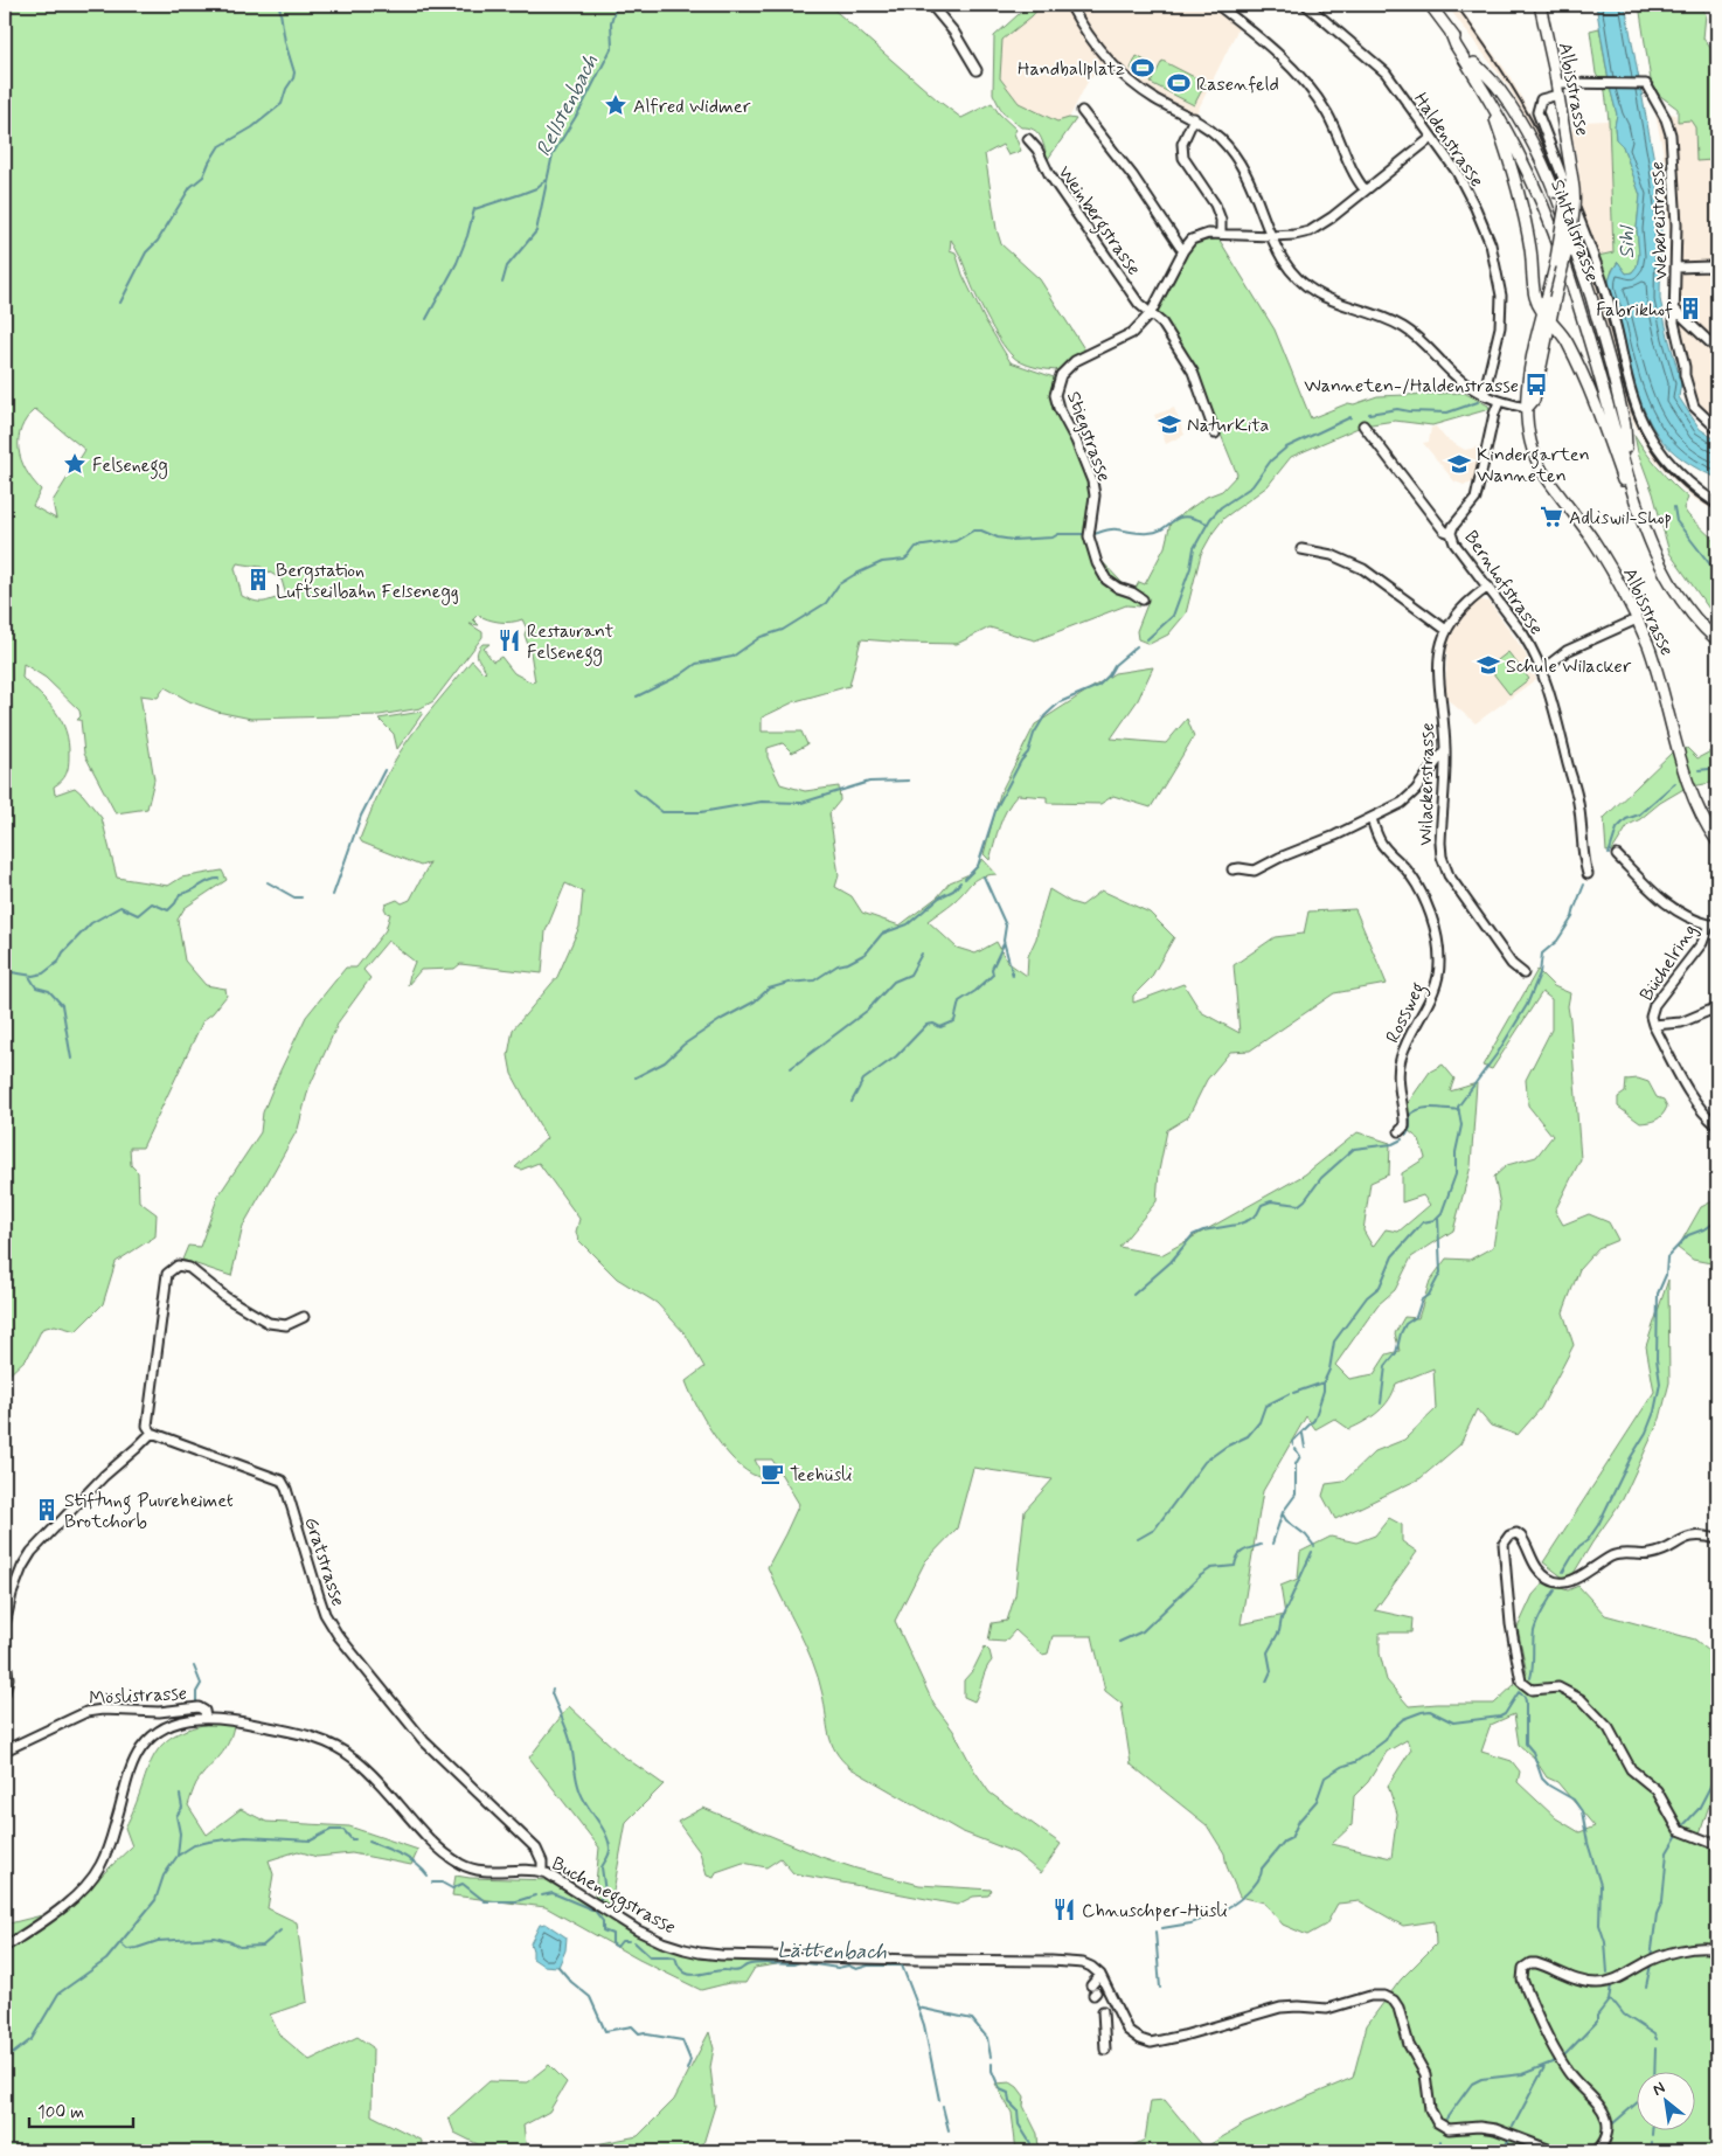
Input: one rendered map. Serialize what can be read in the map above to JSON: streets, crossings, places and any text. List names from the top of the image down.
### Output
{
  "streets": {
    "main road": ["Albisstrasse", "Sihltalstrasse"],
    "street": [
      "Haldenstrasse",
      "Weinbergstrasse",
      "Webereistrasse",
      "Stiegstrasse",
      "Bernhofstrasse",
      "Wilackerstrasse",
      "Büchelring",
      "Rossweg",
      "Gratstrasse",
      "Möslistrasse",
      "Bucheneggstrasse"
    ]
  },
  "crossings": [
    ["Albisstrasse", "Webereistrasse"],
    ["Haldenstrasse", "Stiegstrasse"],
    ["Weinbergstrasse", "Stiegstrasse"],
    ["Bernhofstrasse", "Wilackerstrasse"],
    ["Gratstrasse", "Bucheneggstrasse"],
    ["Möslistrasse", "Bucheneggstrasse"]
  ],
  "water": ["Rellstenbach", "Sihl", "Lättenbach"],
  "places": {
    "sports": ["Handballplatz", "Rasenfeld"],
    "place": ["Alfred Widmer", "Felsenegg"],
    "building": ["Fabrikhof", "Bergstation Luftseilbahn Felsenegg", "Stiftung Puureheimet Brotchorb"],
    "bus stop": ["Wanneten-/Haldenstrasse"],
    "school or university": ["NaturKita", "Kindergarten Wanneten", "Schule Wilacker"],
    "supermarket": ["Adliswil-Shop"],
    "restaurant": ["Restaurant Felsenegg", "Chnuschper-Hüsli"],
    "cafe": ["Teehüsli"]
  },
  "scale_bar": "100 m",
  "north": "top left"
}
